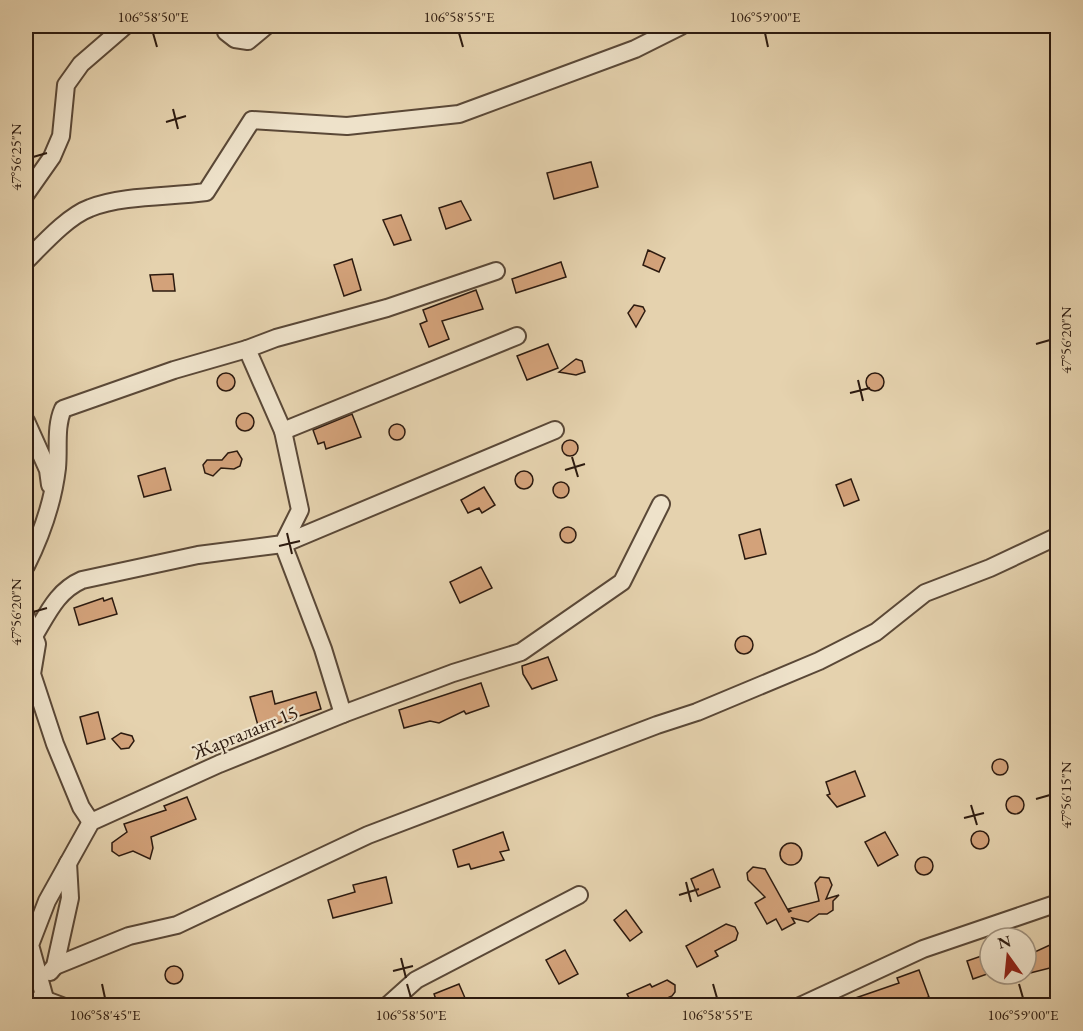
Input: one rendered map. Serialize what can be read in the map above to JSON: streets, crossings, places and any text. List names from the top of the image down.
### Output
{
  "streets": {
    "street": ["Жаргалант 15"]
  },
  "north": "top",
  "coordinates": [
    "106°58'50\"E",
    "106°58'55\"E",
    "106°59'00\"E",
    "47°56'25\"N",
    "47°56'20\"N",
    "47°56'15\"N",
    "106°58'45\"E"
  ]
}
